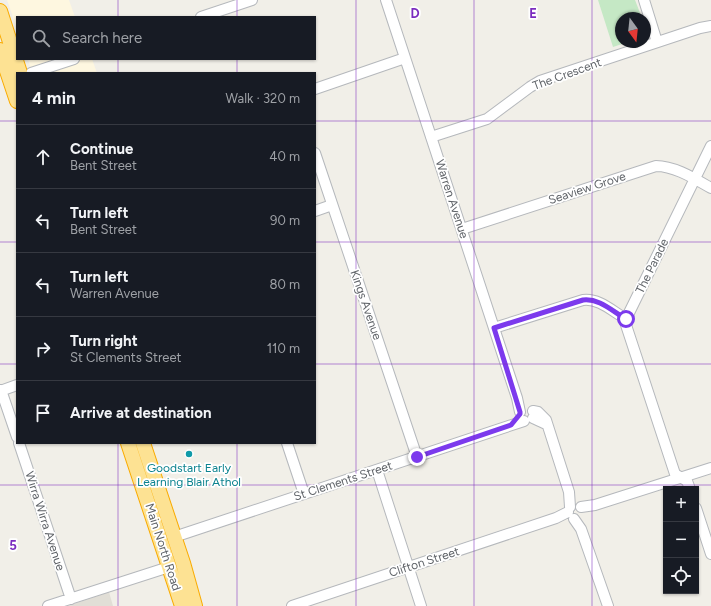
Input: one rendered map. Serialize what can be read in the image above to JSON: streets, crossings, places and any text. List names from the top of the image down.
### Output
{
  "streets": {
    "highway": ["Main North Road"],
    "street": [
      "The Crescent",
      "Seaview Grove",
      "Warren Avenue",
      "The Parade",
      "Kings Avenue",
      "St Clements Street",
      "Wirra Wirra Avenue",
      "Clifton Street"
    ]
  },
  "crossings": [
    ["The Crescent", "Warren Avenue"],
    ["Seaview Grove", "Warren Avenue"],
    ["Seaview Grove", "The Parade"],
    ["Warren Avenue", "St Clements Street"],
    ["Kings Avenue", "St Clements Street"],
    ["St Clements Street", "Main North Road"]
  ],
  "places": ["Goodstart Early Learning Blair Athol"],
  "north": "bottom",
  "page": {
    "search": "Search here",
    "heading": ["4 min", "Walk · 320 m"],
    "list": [
      ["Continue", "Bent Street", "40 m"],
      ["Turn left", "Bent Street", "90 m"],
      ["Turn left", "Warren Avenue", "80 m"],
      ["Turn right", "St Clements Street", "110 m"],
      "Arrive at destination"
    ],
    "map_buttons": ["+", "−"]
  },
  "grid": {
    "columns": ["D", "E"],
    "rows": ["5"]
  }
}
